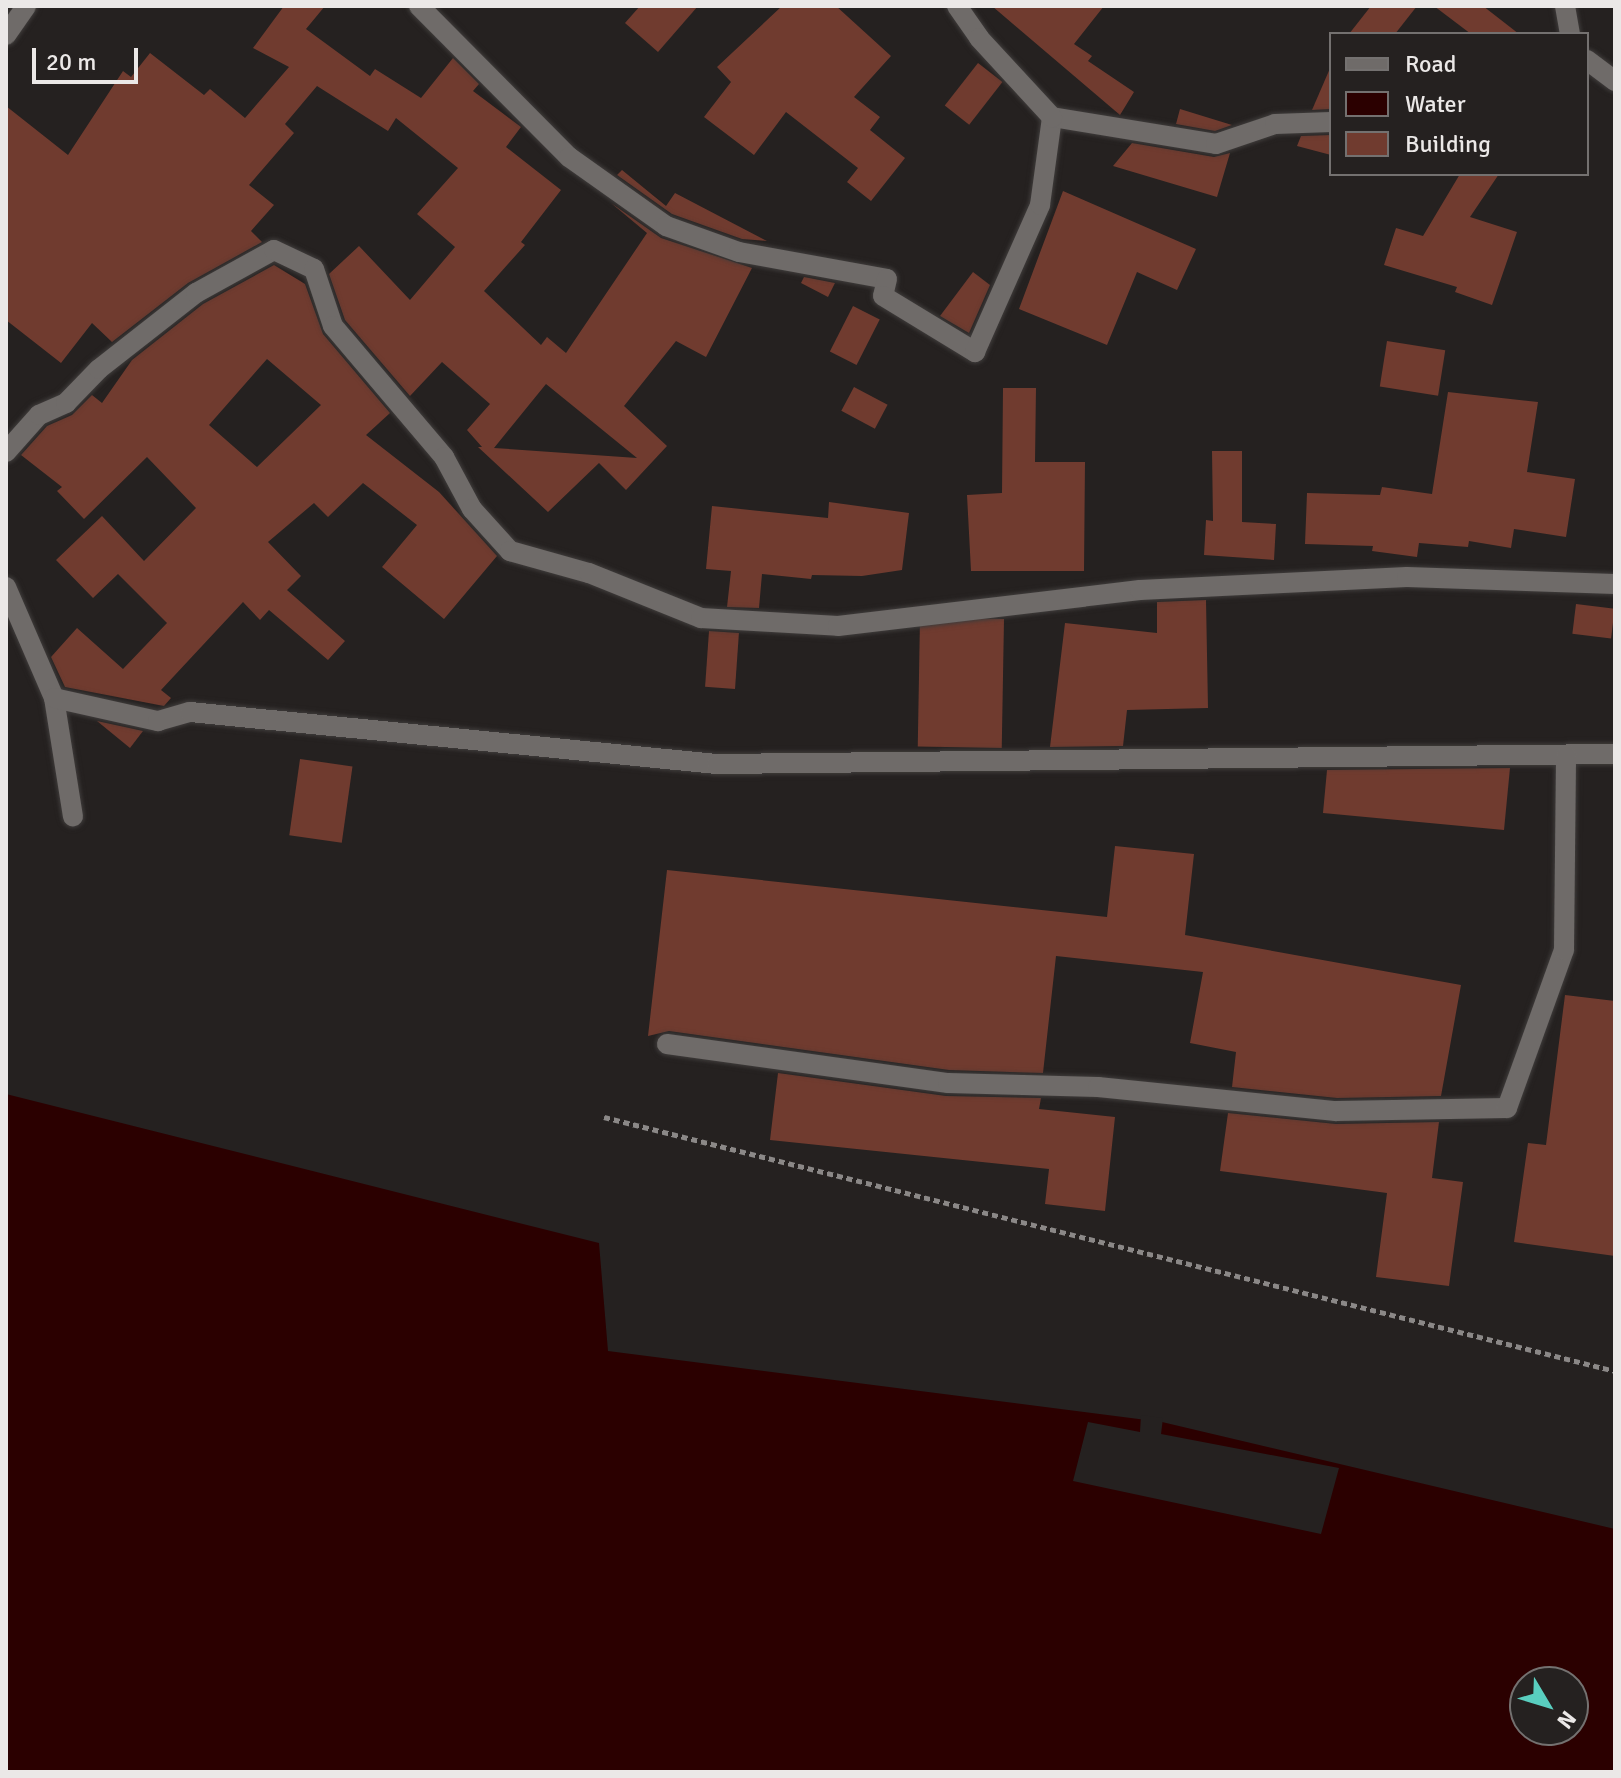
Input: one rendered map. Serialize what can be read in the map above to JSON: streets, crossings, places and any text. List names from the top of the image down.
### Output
{
  "legend": ["Road", "Water", "Building"],
  "scale_bar": "20 m",
  "north": "bottom right"
}
